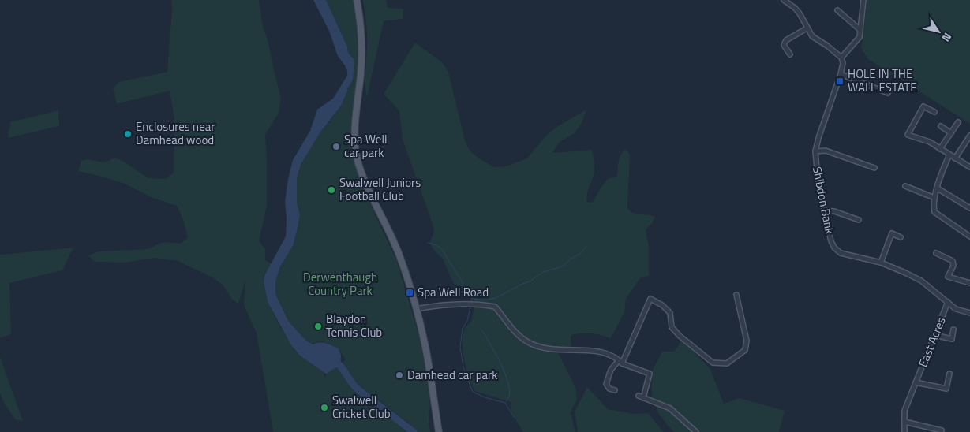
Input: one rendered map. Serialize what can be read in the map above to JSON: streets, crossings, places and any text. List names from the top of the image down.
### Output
{
  "streets": {
    "street": ["Shibdon Bank", "East Acres"]
  },
  "crossings": [
    ["Shibdon Bank", "East Acres"]
  ],
  "parks": ["Derwenthaugh Country Park"],
  "places": {
    "transit": ["HOLE IN THE WALL ESTATE", "Spa Well Road"],
    "other": [
      "Enclosures near Damhead wood",
      "Spa Well car park",
      "Swalwell Juniors Football Club",
      "Blaydon Tennis Club",
      "Damhead car park",
      "Swalwell Cricket Club"
    ]
  },
  "north": "bottom right"
}
